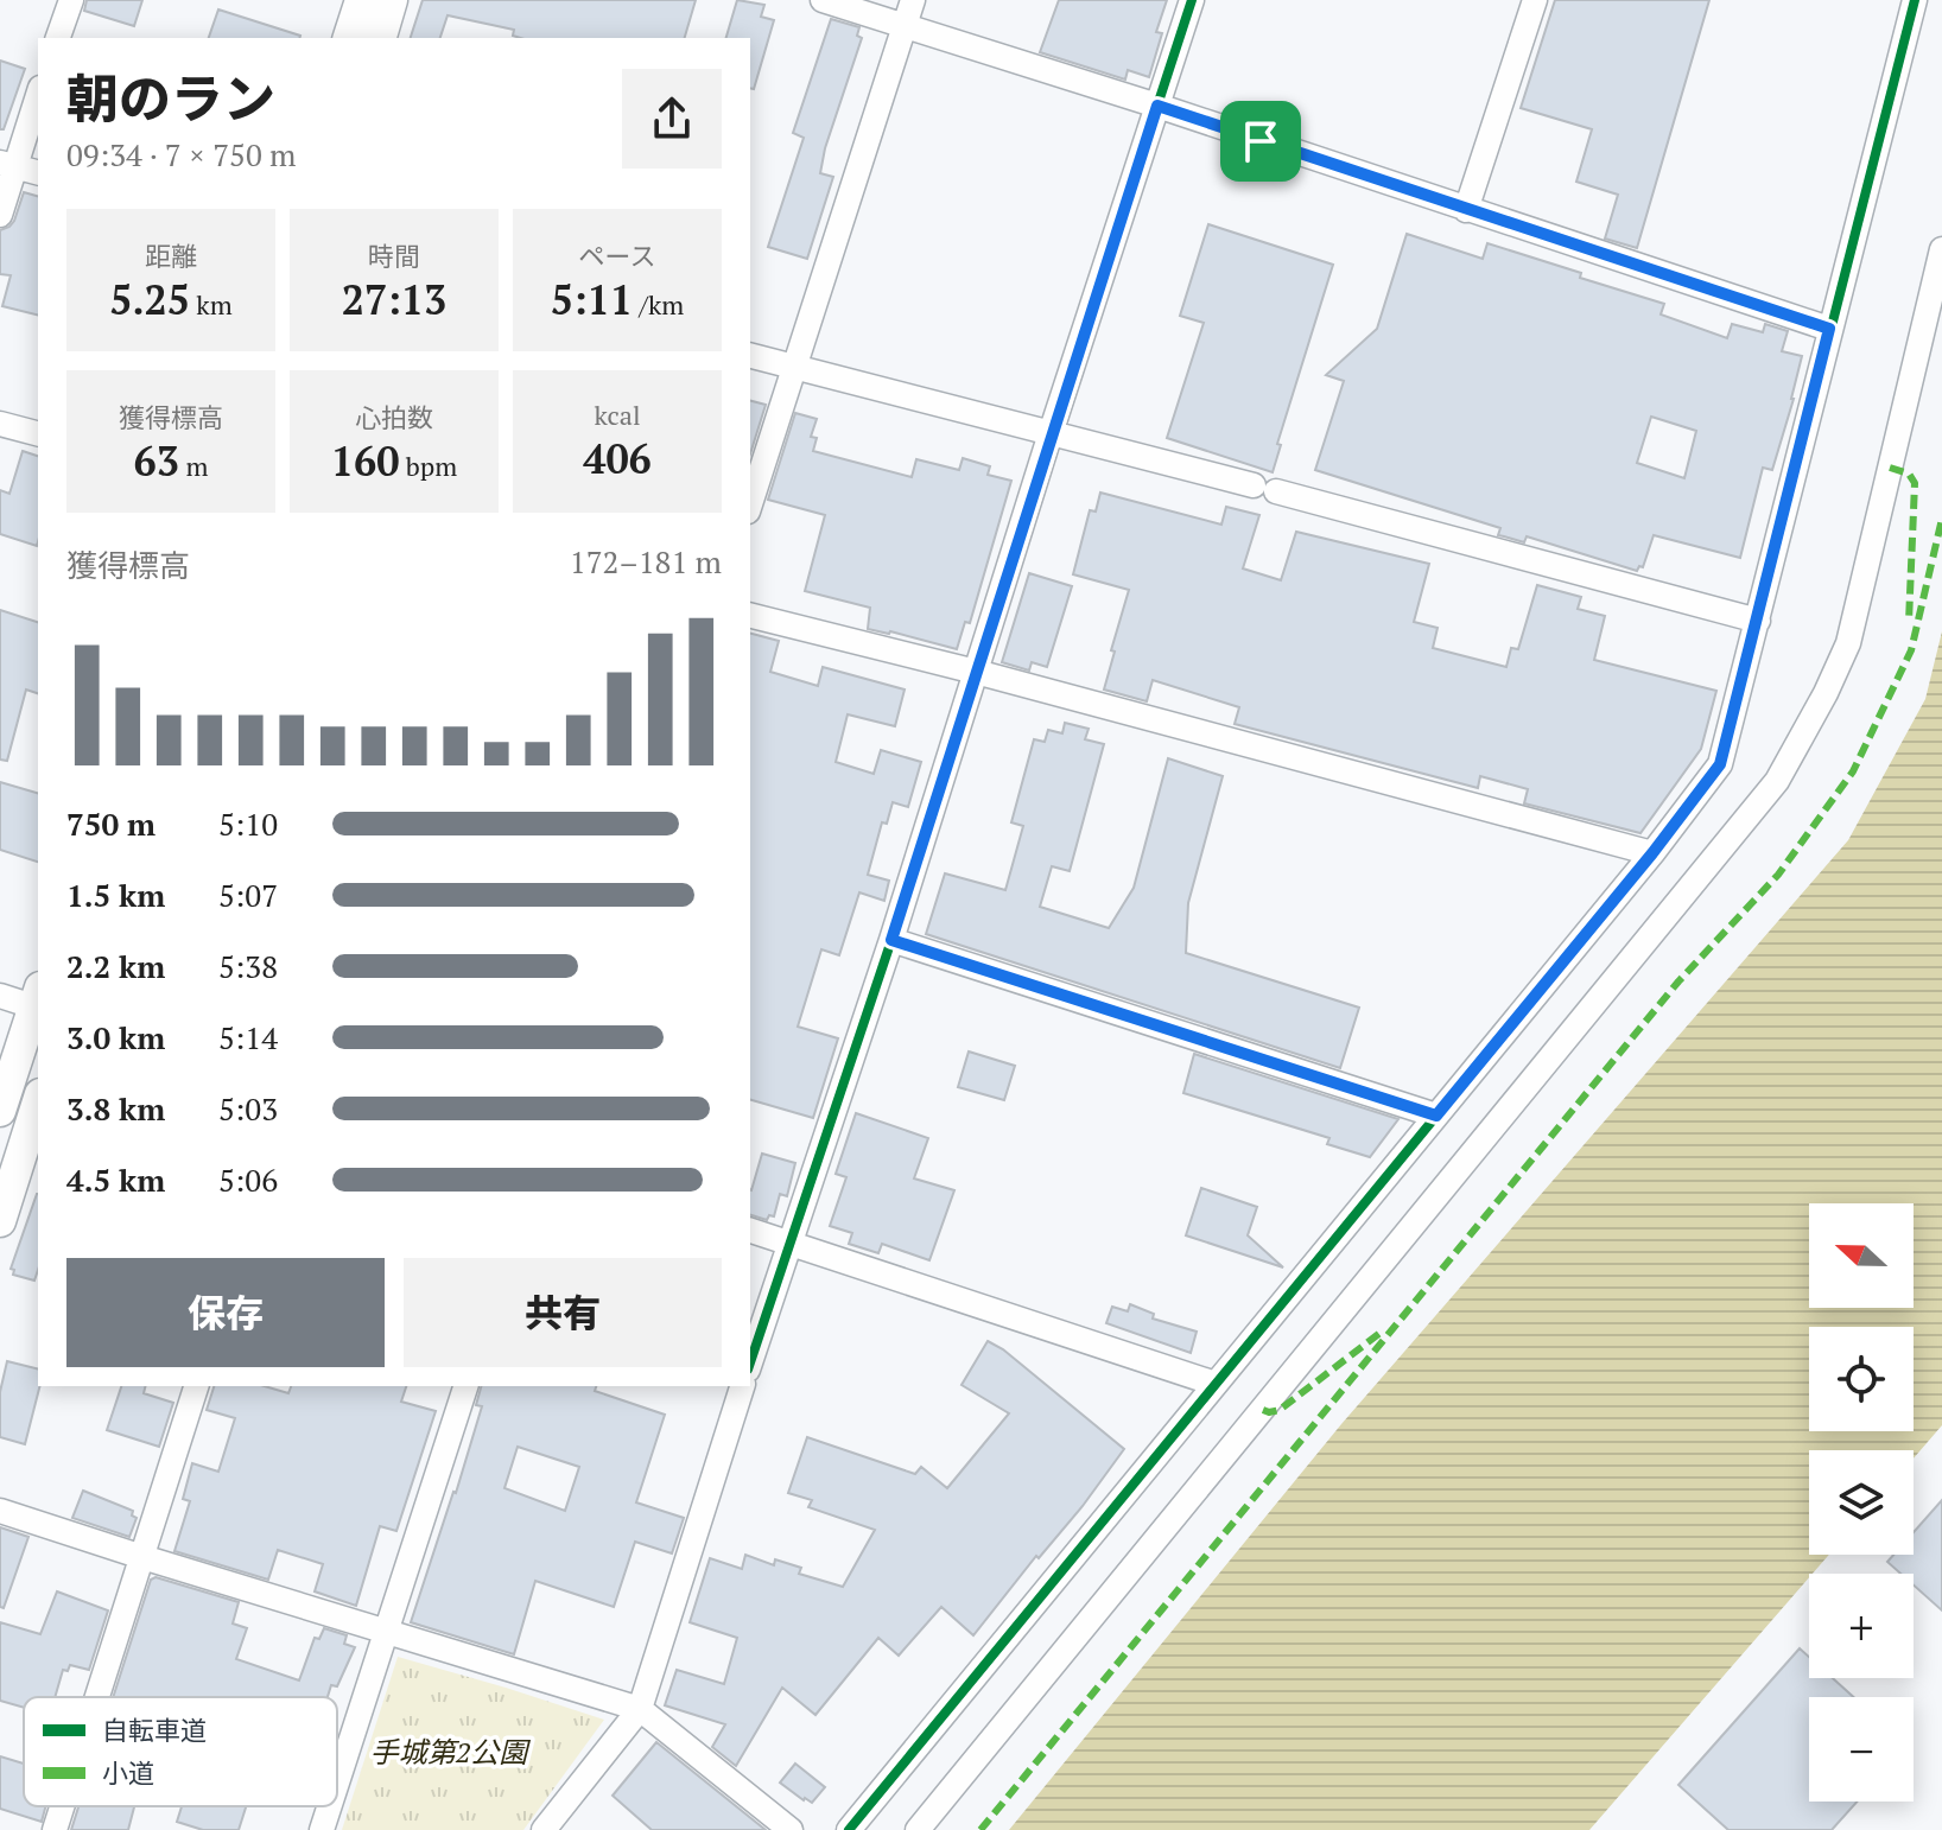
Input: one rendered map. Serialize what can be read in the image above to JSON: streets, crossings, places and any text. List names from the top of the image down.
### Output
{
  "parks": ["手城第2公園"],
  "legend": ["自転車道", "小道"],
  "north": "left",
  "page": {
    "heading": ["朝のラン", "09:34 · 7 × 750 m"],
    "stats": [
      ["距離", "5.25 km"],
      ["時間", "27:13"],
      ["ペース", "5:11 /km"],
      ["獲得標高", "63 m"],
      ["心拍数", "160 bpm"],
      ["kcal", "406"]
    ],
    "chart": ["獲得標高", "172–181 m"],
    "list": [
      {
        "name": "750 m",
        "note": "5:10"
      },
      {
        "name": "1.5 km",
        "note": "5:07"
      },
      {
        "name": "2.2 km",
        "note": "5:38"
      },
      {
        "name": "3.0 km",
        "note": "5:14"
      },
      {
        "name": "3.8 km",
        "note": "5:03"
      },
      {
        "name": "4.5 km",
        "note": "5:06"
      }
    ],
    "map_buttons": ["+", "−"],
    "buttons": ["保存", "共有"]
  }
}
